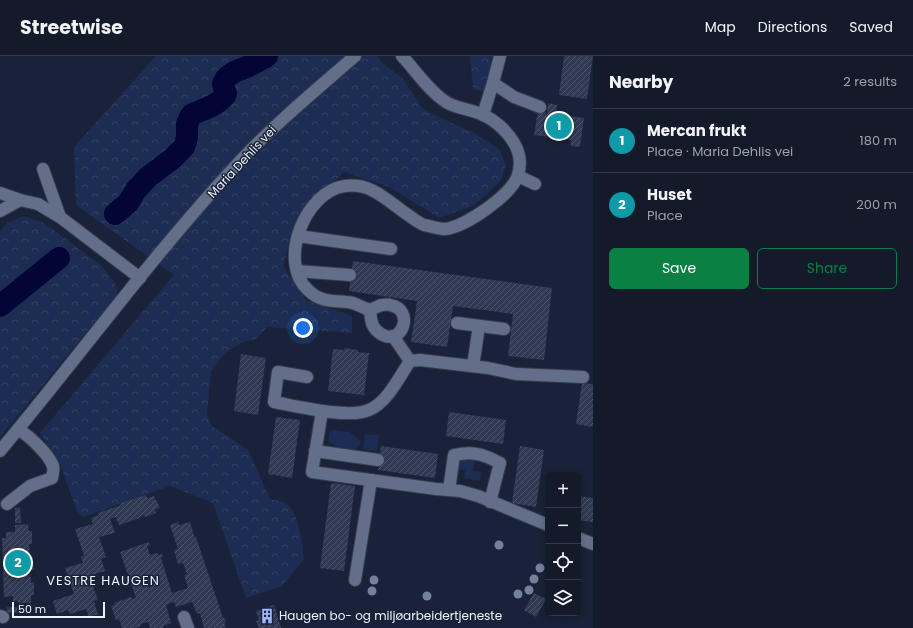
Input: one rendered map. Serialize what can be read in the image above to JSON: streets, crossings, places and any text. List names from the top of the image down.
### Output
{
  "streets": {
    "street": ["Maria Dehlis vei"]
  },
  "districts": ["VESTRE HAUGEN"],
  "places": {
    "building": ["Haugen bo- og miljøarbeidertjeneste"]
  },
  "scale_bar": "50 m",
  "page": {
    "header": "Streetwise",
    "nav": ["Map", "Directions", "Saved"],
    "heading": ["Nearby", "2 results"],
    "list": [
      {
        "mark": "1",
        "name": "Mercan frukt",
        "note": "Place · Maria Dehlis vei",
        "value": "180 m"
      },
      {
        "mark": "2",
        "name": "Huset",
        "note": "Place",
        "value": "200 m"
      }
    ],
    "pins": ["1", "2"],
    "buttons": ["Save", "Share"],
    "map_buttons": ["+", "−"],
    "scale": "50 m"
  }
}
